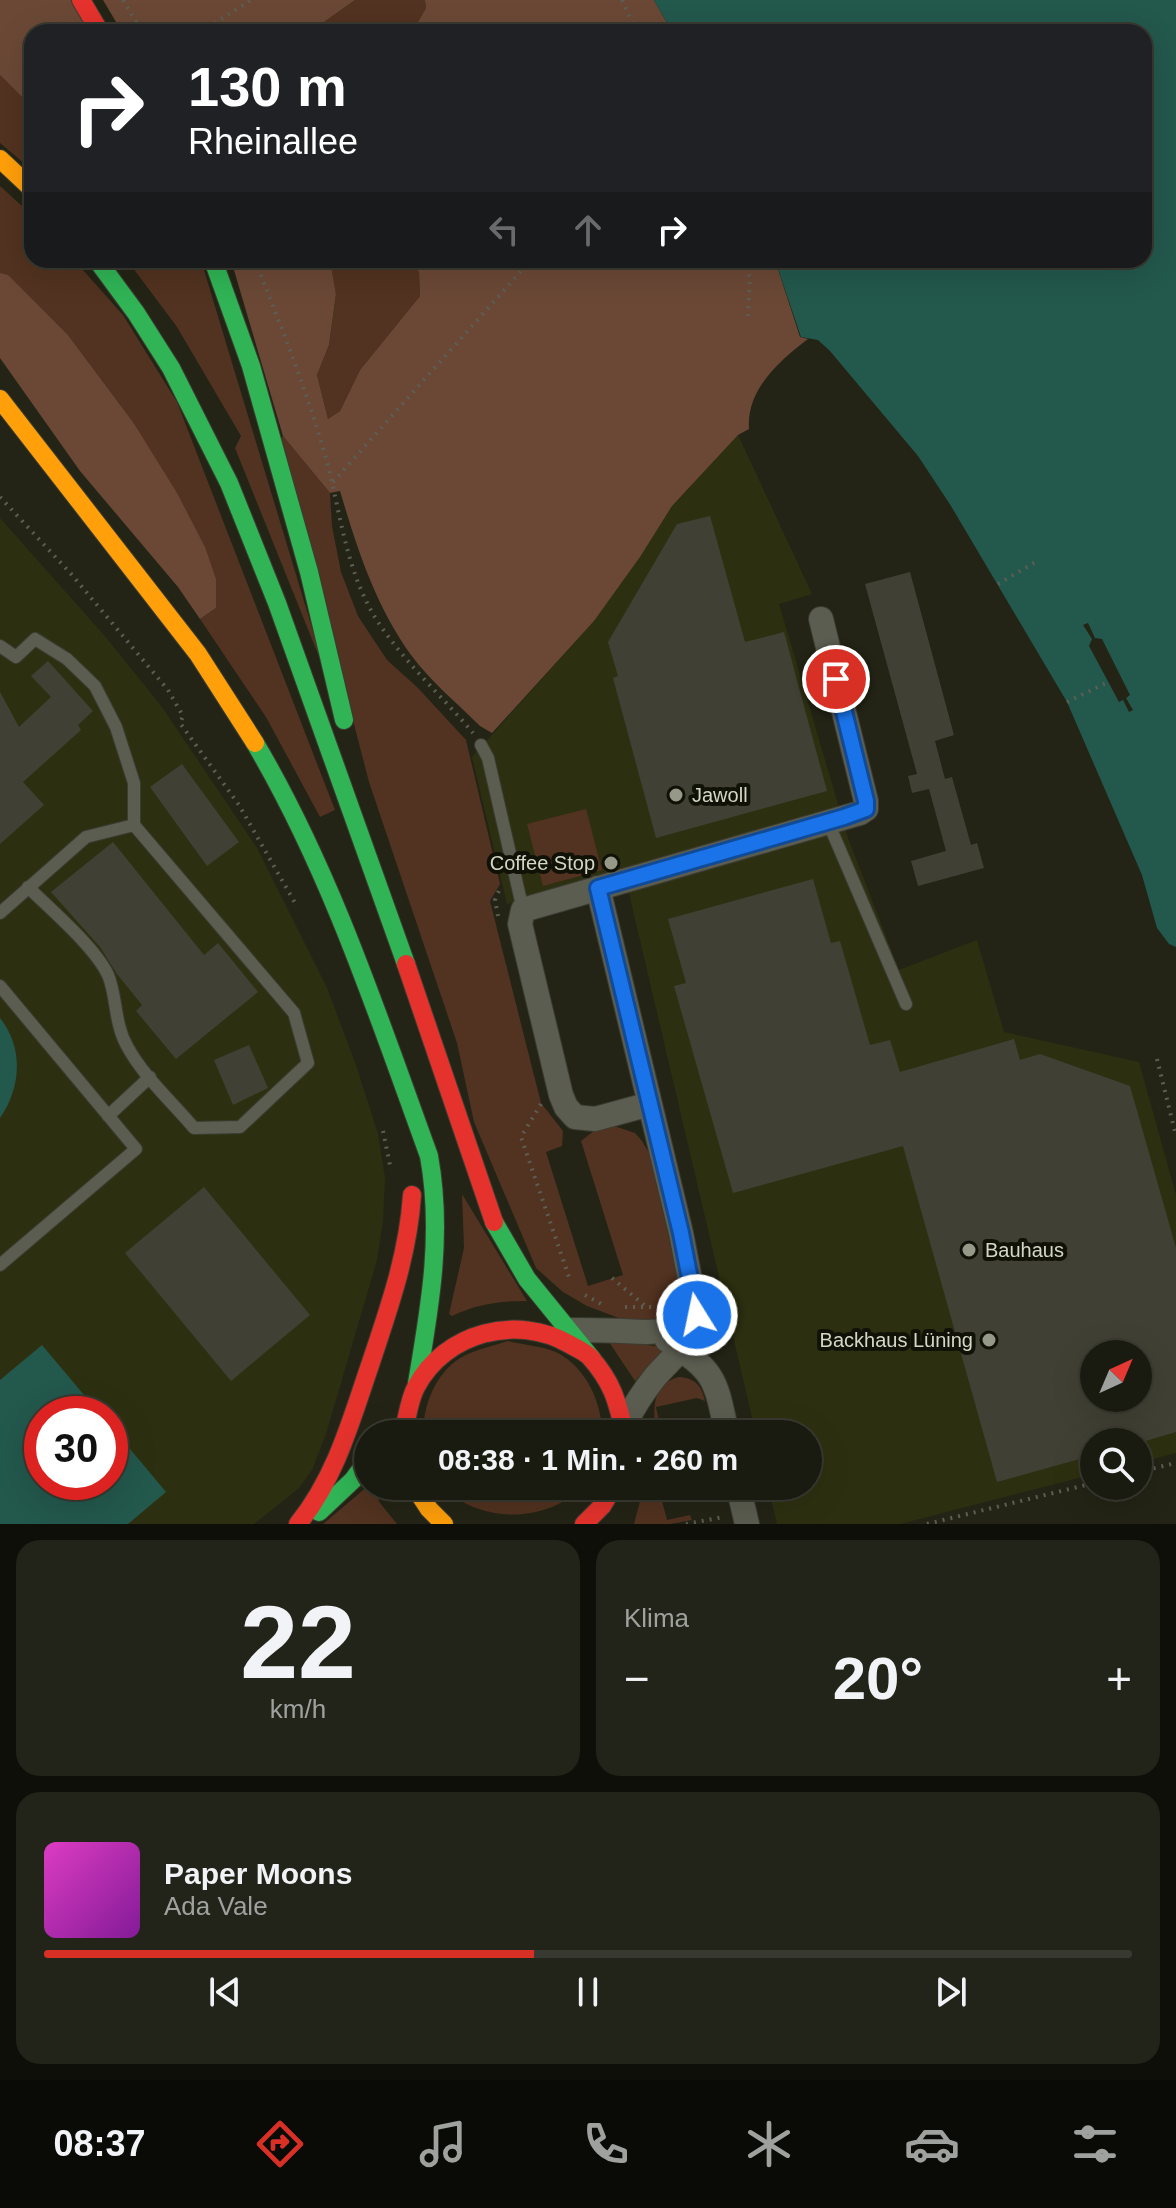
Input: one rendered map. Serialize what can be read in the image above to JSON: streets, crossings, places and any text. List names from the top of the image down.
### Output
{
  "places": [
    "Jawoll",
    "Coffee Stop",
    "Bauhaus",
    "Backhaus Lüning"
  ],
  "north": "top right",
  "page": {
    "turn": ["130 m", "Rheinallee"],
    "limit": "30",
    "trip": "08:38 · 1 Min. · 260 m",
    "tile": [
      ["22", "km/h"],
      "Klima"
    ],
    "heat": ["−", "20°", "+"],
    "song": ["Paper Moons", "Ada Vale"],
    "tabs": "08:37"
  }
}
